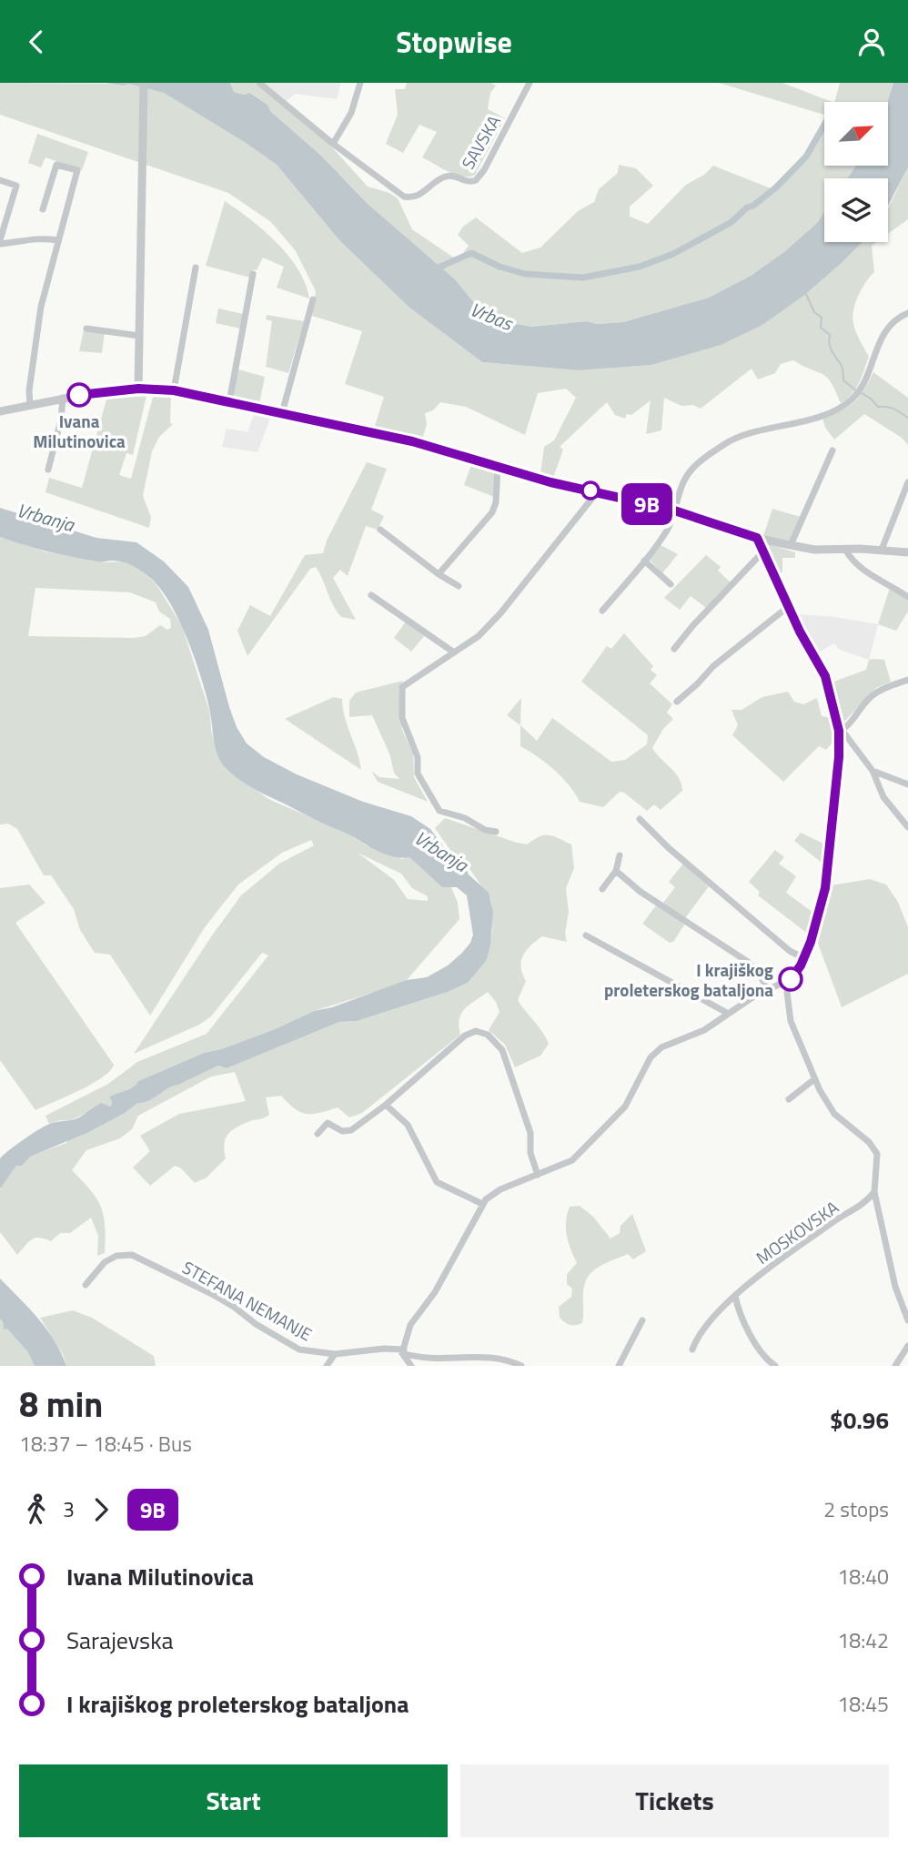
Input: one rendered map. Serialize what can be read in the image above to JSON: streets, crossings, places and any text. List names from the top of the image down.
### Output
{
  "streets": {
    "street": ["SAVSKA", "MOSKOVSKA", "STEFANA NEMANJE"]
  },
  "water": ["Vrbas", "Vrbanja"],
  "places": ["Ivana Milutinovica", "I krajiškog proleterskog bataljona"],
  "lines": ["bus line 9B"],
  "north": "top right",
  "page": {
    "header": "Stopwise",
    "on_map": "9B",
    "heading": ["8 min", "18:37 – 18:45 · Bus", "$0.96"],
    "legs": ["3", "9B", "2 stops"],
    "list": [
      {
        "name": "Ivana Milutinovica",
        "value": "18:40"
      },
      {
        "name": "Sarajevska",
        "value": "18:42"
      },
      {
        "name": "I krajiškog proleterskog bataljona",
        "value": "18:45"
      }
    ],
    "buttons": ["Start", "Tickets"]
  }
}
